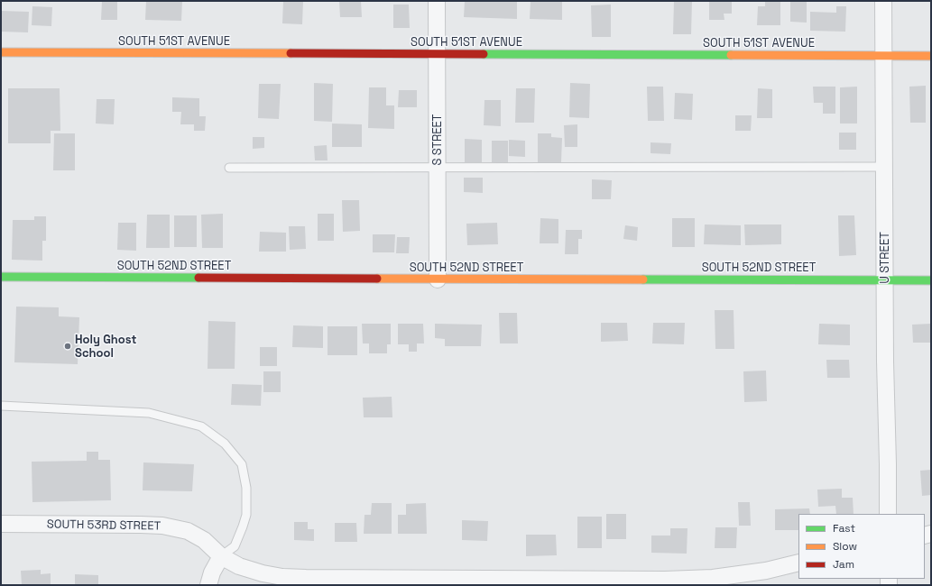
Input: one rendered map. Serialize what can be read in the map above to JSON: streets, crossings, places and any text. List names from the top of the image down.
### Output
{
  "streets": {
    "street": [
      "SOUTH 51ST AVENUE",
      "S STREET",
      "U STREET",
      "SOUTH 52ND STREET",
      "SOUTH 53RD STREET"
    ]
  },
  "crossings": [
    ["SOUTH 51ST AVENUE", "S STREET"],
    ["SOUTH 51ST AVENUE", "U STREET"],
    ["S STREET", "SOUTH 52ND STREET"],
    ["U STREET", "SOUTH 52ND STREET"]
  ],
  "places": ["Holy Ghost School"],
  "legend": ["Fast", "Slow", "Jam"]
}
